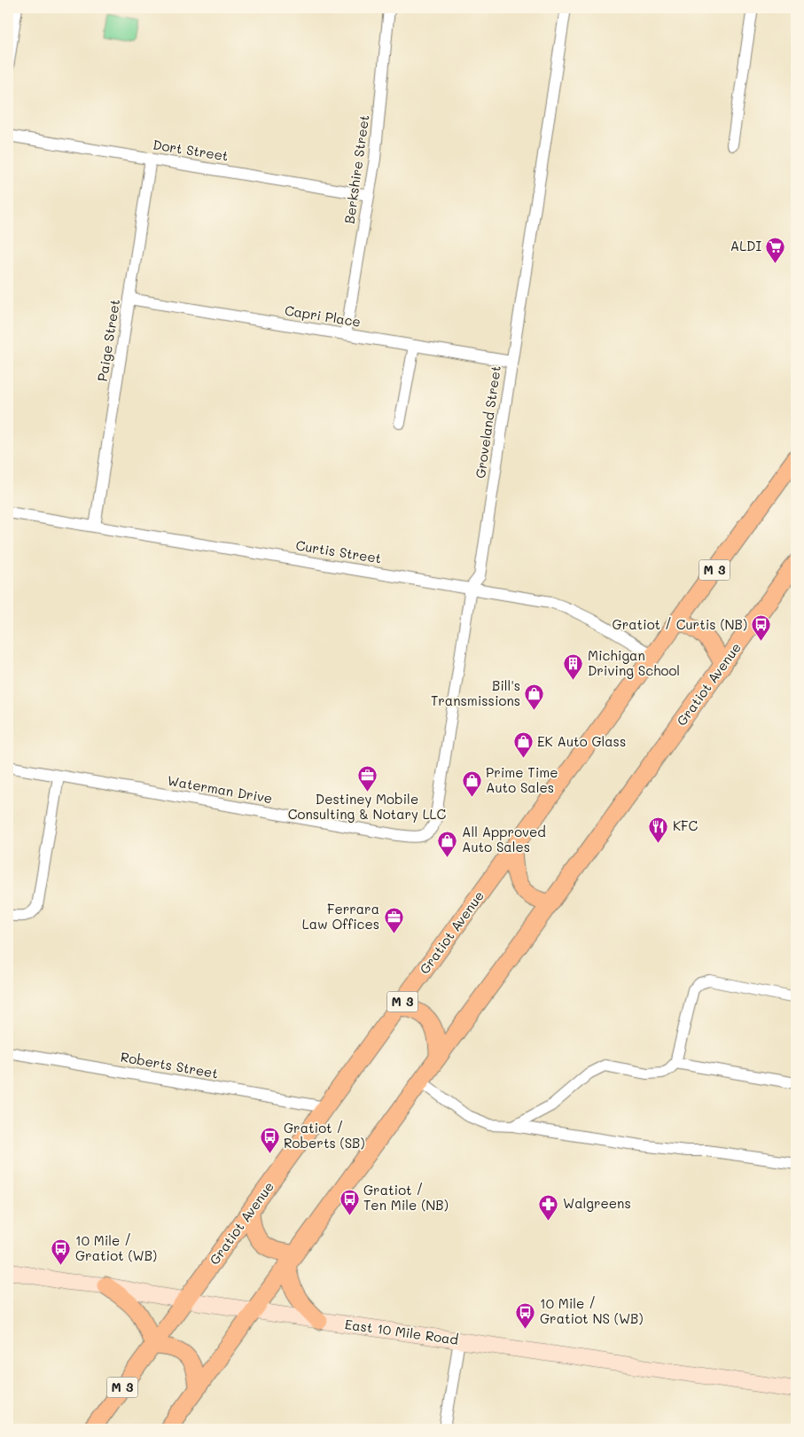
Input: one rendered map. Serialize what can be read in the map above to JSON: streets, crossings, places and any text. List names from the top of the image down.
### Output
{
  "streets": {
    "main road": ["M 3", "Gratiot Avenue", "East 10 Mile Road"],
    "street": [
      "Dort Street",
      "Berkshire Street",
      "Capri Place",
      "Paige Street",
      "Groveland Street",
      "Curtis Street",
      "Waterman Drive",
      "Roberts Street"
    ]
  },
  "crossings": [
    ["Dort Street", "Berkshire Street"],
    ["Dort Street", "Paige Street"],
    ["Berkshire Street", "Capri Place"],
    ["Capri Place", "Paige Street"],
    ["Capri Place", "Groveland Street"],
    ["Paige Street", "Curtis Street"],
    ["Groveland Street", "Curtis Street"],
    ["Groveland Street", "Waterman Drive"],
    ["Curtis Street", "Gratiot Avenue"],
    ["Gratiot Avenue", "Roberts Street"],
    ["Gratiot Avenue", "East 10 Mile Road"]
  ],
  "places": {
    "supermarket": ["ALDI"],
    "bus stop": [
      "Gratiot / Curtis (NB)",
      "Gratiot / Roberts (SB)",
      "Gratiot / Ten Mile (NB)",
      "10 Mile / Gratiot (WB)",
      "10 Mile / Gratiot NS (WB)"
    ],
    "building": ["Michigan Driving School"],
    "shop": [
      "Bill's Transmissions",
      "EK Auto Glass",
      "Prime Time Auto Sales",
      "All Approved Auto Sales"
    ],
    "office": ["Destiney Mobile Consulting & Notary LLC", "Ferrara Law Offices"],
    "restaurant": ["KFC"],
    "pharmacy": ["Walgreens"]
  }
}
